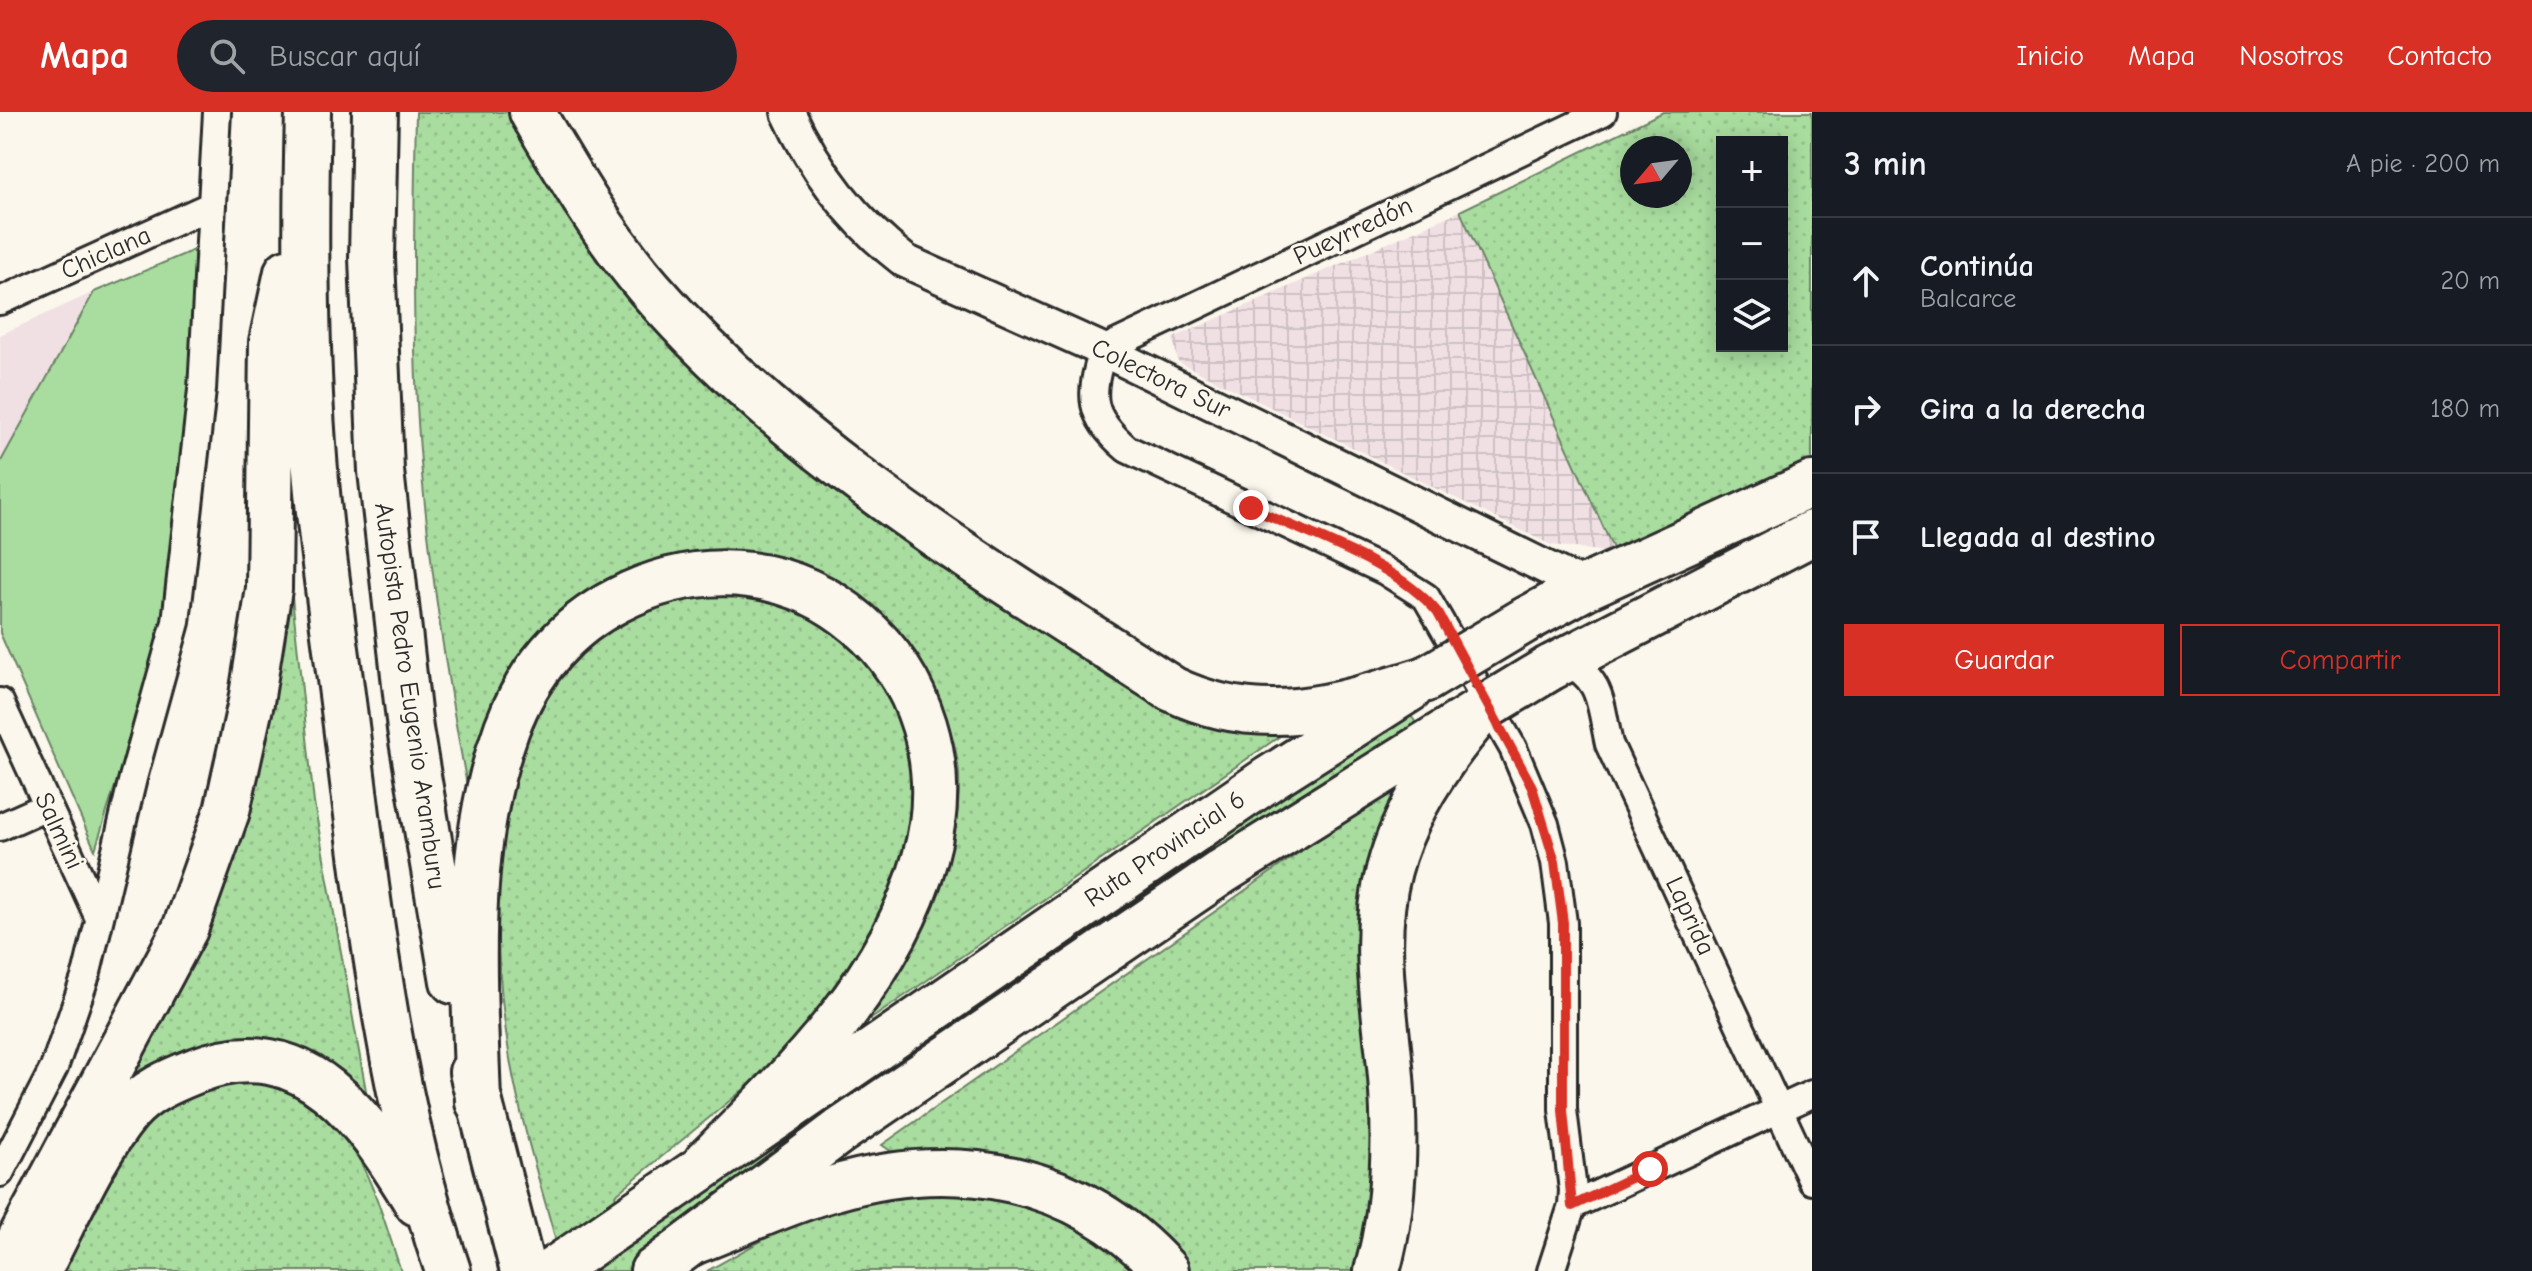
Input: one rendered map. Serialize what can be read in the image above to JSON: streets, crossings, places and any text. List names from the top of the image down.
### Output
{
  "streets": {
    "highway": ["Autopista Pedro Eugenio Aramburu", "Ruta Provincial 6"],
    "street": [
      "Pueyrredón",
      "Chiclana",
      "Colectora Sur",
      "Salmini",
      "Laprida"
    ]
  },
  "crossings": [
    ["Pueyrredón", "Colectora Sur"],
    ["Colectora Sur", "Ruta Provincial 6"]
  ],
  "north": "bottom left",
  "page": {
    "header": "Mapa",
    "search": "Buscar aquí",
    "nav": [
      "Inicio",
      "Mapa",
      "Nosotros",
      "Contacto"
    ],
    "heading": ["3 min", "A pie · 200 m"],
    "map_buttons": ["+", "−"],
    "list": [
      ["Continúa", "Balcarce", "20 m"],
      ["Gira a la derecha", "180 m"],
      "Llegada al destino"
    ],
    "buttons": ["Guardar", "Compartir"]
  }
}
